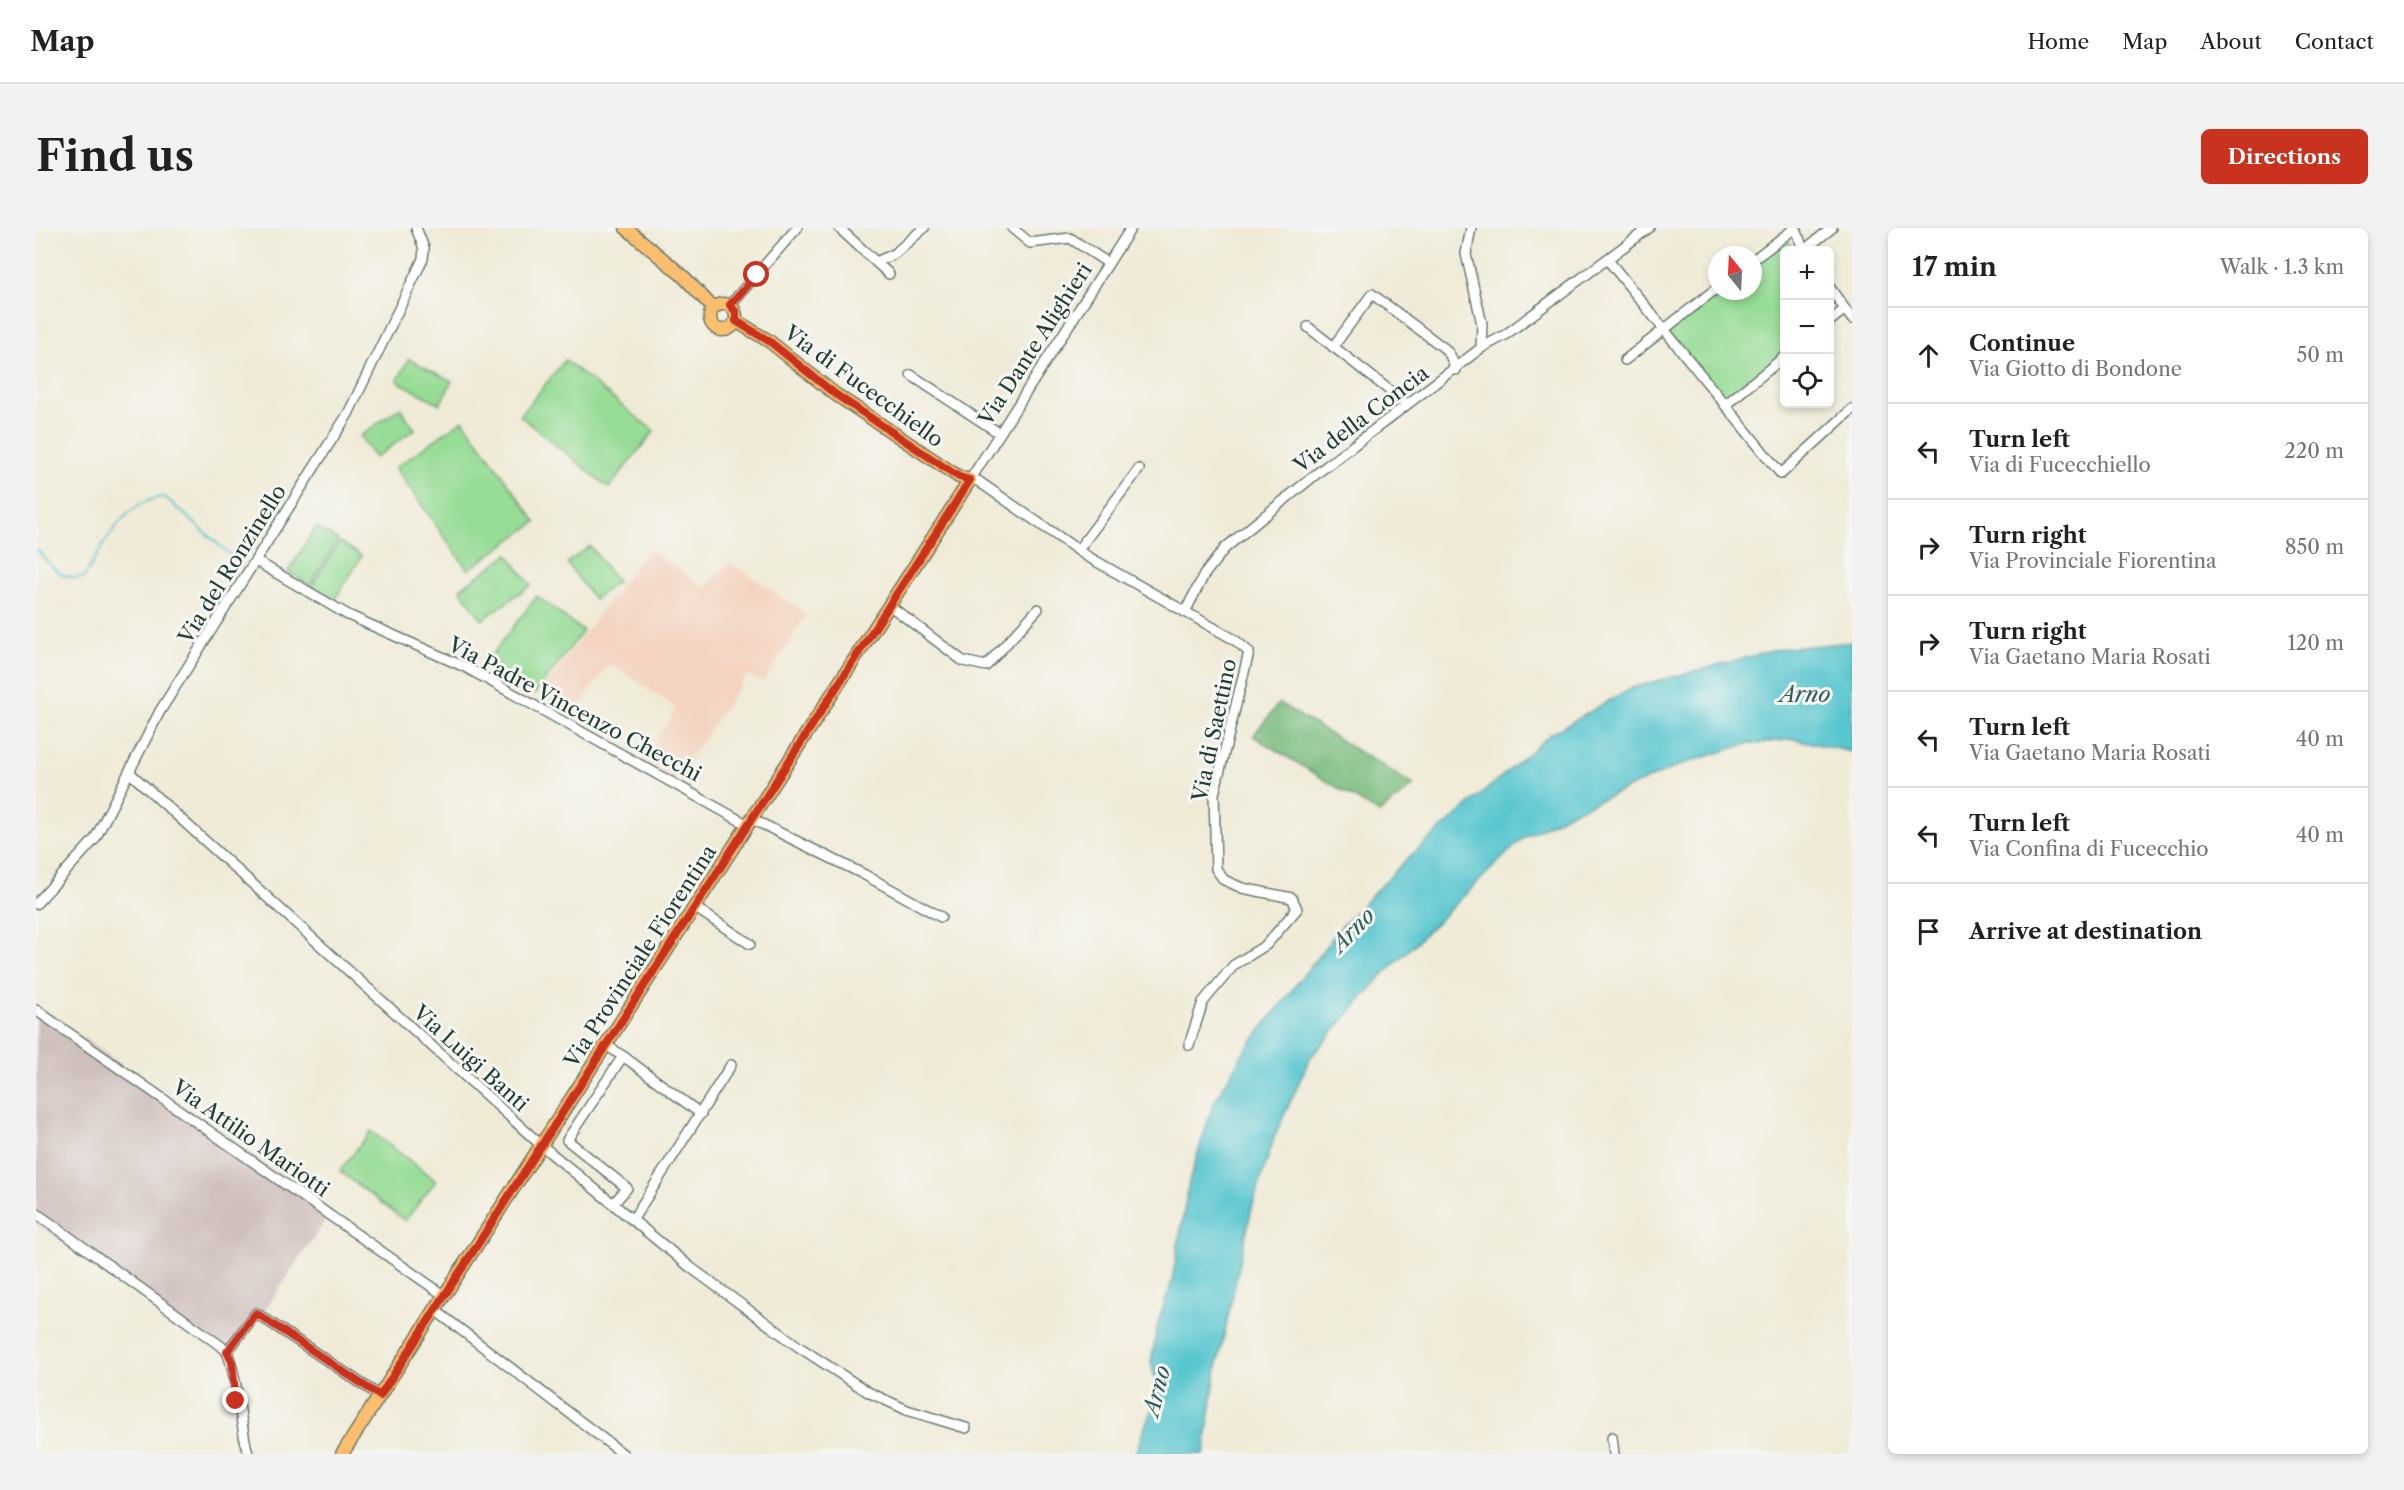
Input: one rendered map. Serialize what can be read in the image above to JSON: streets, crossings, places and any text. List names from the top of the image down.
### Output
{
  "streets": {
    "main road": ["Via di Fucecchiello", "Via Provinciale Fiorentina"],
    "street": [
      "Via Dante Alighieri",
      "Via della Concia",
      "Via del Ronzinello",
      "Via Padre Vincenzo Checchi",
      "Via di Saettino",
      "Via Luigi Banti",
      "Via Attilio Mariotti"
    ]
  },
  "crossings": [
    ["Via Dante Alighieri", "Via di Fucecchiello"],
    ["Via Dante Alighieri", "Via di Saettino"],
    ["Via Dante Alighieri", "Via Provinciale Fiorentina"],
    ["Via di Fucecchiello", "Via di Saettino"],
    ["Via di Fucecchiello", "Via Provinciale Fiorentina"],
    ["Via della Concia", "Via di Saettino"],
    ["Via del Ronzinello", "Via Padre Vincenzo Checchi"],
    ["Via del Ronzinello", "Via Luigi Banti"],
    ["Via Padre Vincenzo Checchi", "Via Provinciale Fiorentina"],
    ["Via di Saettino", "Via Provinciale Fiorentina"],
    ["Via Provinciale Fiorentina", "Via Luigi Banti"],
    ["Via Provinciale Fiorentina", "Via Attilio Mariotti"]
  ],
  "water": ["Arno"],
  "north": "top",
  "page": {
    "header": "Map",
    "nav": [
      "Home",
      "Map",
      "About",
      "Contact"
    ],
    "buttons": "Directions",
    "title": "Find us",
    "heading": ["17 min", "Walk · 1.3 km"],
    "map_buttons": ["+", "−"],
    "list": [
      ["Continue", "Via Giotto di Bondone", "50 m"],
      ["Turn left", "Via di Fucecchiello", "220 m"],
      ["Turn right", "Via Provinciale Fiorentina", "850 m"],
      ["Turn right", "Via Gaetano Maria Rosati", "120 m"],
      ["Turn left", "Via Gaetano Maria Rosati", "40 m"],
      ["Turn left", "Via Confina di Fucecchio", "40 m"],
      "Arrive at destination"
    ]
  }
}
